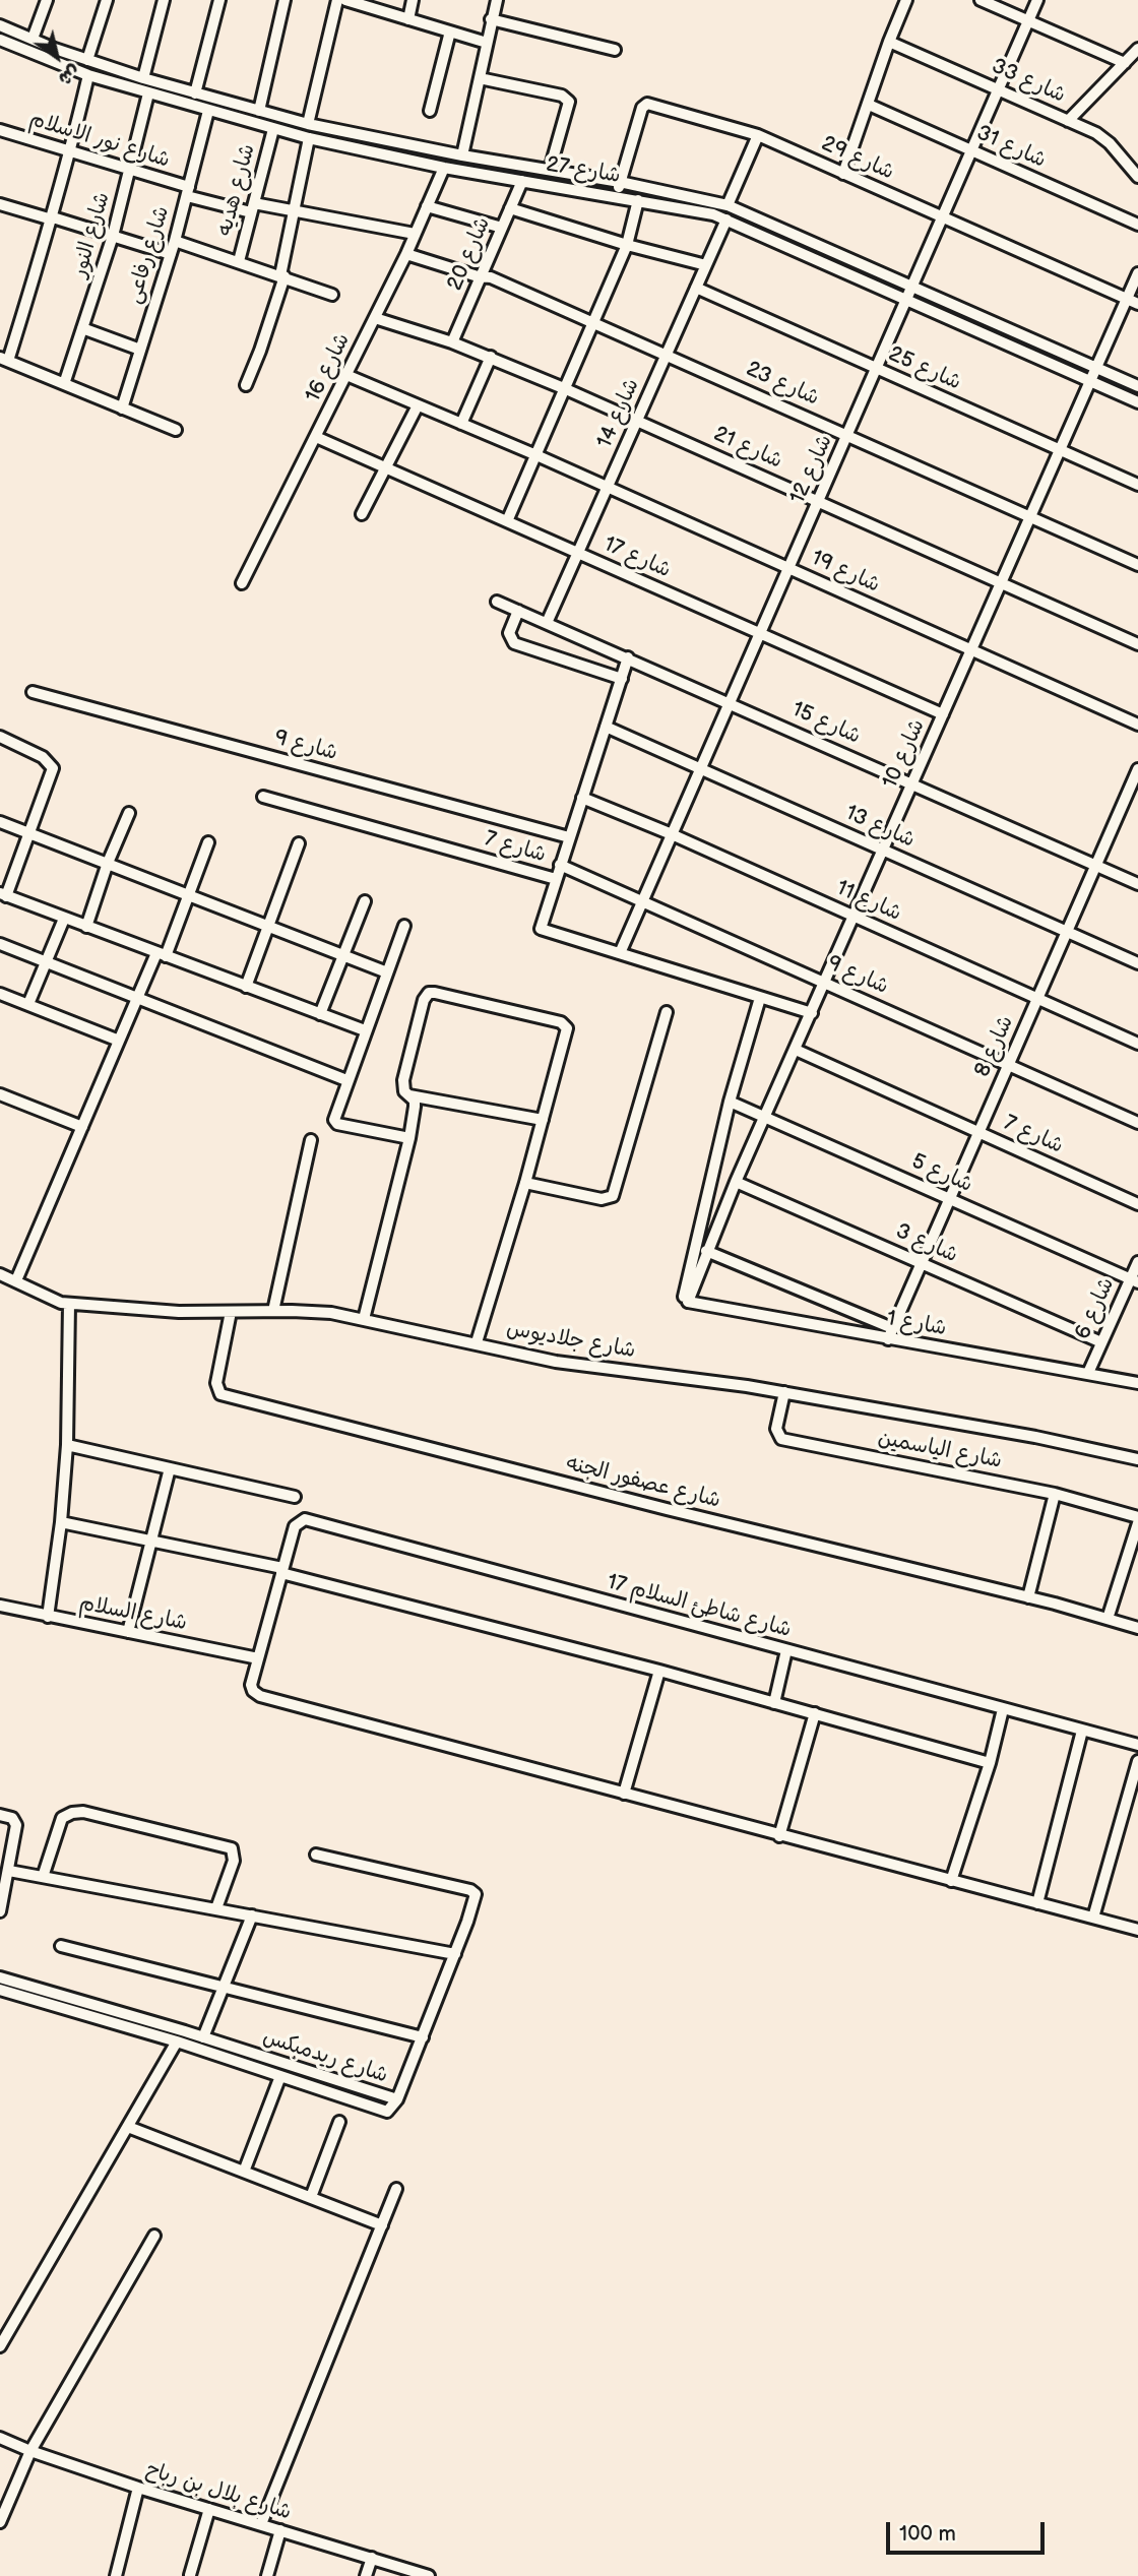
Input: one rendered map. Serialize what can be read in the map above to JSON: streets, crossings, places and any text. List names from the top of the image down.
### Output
{
  "streets": {
    "street": [
      "شارع 33",
      "شارع نور الاسلام",
      "شارع 31",
      "شارع 29",
      "شارع 27",
      "شارع هديه",
      "شارع النور",
      "شارع 20",
      "شارع رفاعى",
      "شارع 16",
      "شارع 25",
      "شارع 23",
      "شارع 14",
      "شارع 21",
      "شارع 12",
      "شارع 17",
      "شارع 19",
      "شارع 15",
      "شارع 9",
      "شارع 10",
      "شارع 13",
      "شارع 7",
      "شارع 11",
      "شارع 8",
      "شارع 5",
      "شارع 3",
      "شارع 6",
      "شارع 1",
      "شارع جلاديوس",
      "شارع الياسمين",
      "شارع عصفور الجنه",
      "شارع شاطئ السلام 17",
      "شارع السلام",
      "شارع ريدمبكس",
      "شارع بلال بن رباح"
    ]
  },
  "crossings": [
    ["شارع 33", "شارع 12"],
    ["شارع نور الاسلام", "شارع هديه"],
    ["شارع نور الاسلام", "شارع النور"],
    ["شارع نور الاسلام", "شارع رفاعى"],
    ["شارع نور الاسلام", "شارع 16"],
    ["شارع 31", "شارع 12"],
    ["شارع 29", "شارع 27"],
    ["شارع 29", "شارع 12"],
    ["شارع 29", "شارع 10"],
    ["شارع 27", "شارع هديه"],
    ["شارع 27", "شارع النور"],
    ["شارع 27", "شارع 20"],
    ["شارع 27", "شارع رفاعى"],
    ["شارع 27", "شارع 16"],
    ["شارع 27", "شارع 14"],
    ["شارع 27", "شارع 12"],
    ["شارع 27", "شارع 10"],
    ["شارع 20", "شارع 23"],
    ["شارع 20", "شارع 21"],
    ["شارع 16", "شارع 23"],
    ["شارع 16", "شارع 21"],
    ["شارع 16", "شارع 17"],
    ["شارع 16", "شارع 19"],
    ["شارع 25", "شارع 14"],
    ["شارع 25", "شارع 12"],
    ["شارع 25", "شارع 10"],
    ["شارع 23", "شارع 14"],
    ["شارع 23", "شارع 12"],
    ["شارع 23", "شارع 10"],
    ["شارع 14", "شارع 21"],
    ["شارع 14", "شارع 17"],
    ["شارع 14", "شارع 19"],
    ["شارع 14", "شارع 15"],
    ["شارع 21", "شارع 12"],
    ["شارع 21", "شارع 10"],
    ["شارع 12", "شارع 17"],
    ["شارع 12", "شارع 19"],
    ["شارع 12", "شارع 15"],
    ["شارع 12", "شارع 9"],
    ["شارع 12", "شارع 13"],
    ["شارع 12", "شارع 7"],
    ["شارع 12", "شارع 11"],
    ["شارع 17", "شارع 10"],
    ["شارع 19", "شارع 10"],
    ["شارع 15", "شارع 10"],
    ["شارع 15", "شارع 8"],
    ["شارع 9", "شارع 10"],
    ["شارع 9", "شارع 8"],
    ["شارع 10", "شارع 13"],
    ["شارع 10", "شارع 7"],
    ["شارع 10", "شارع 11"],
    ["شارع 10", "شارع 5"],
    ["شارع 10", "شارع 3"],
    ["شارع 10", "شارع 1"],
    ["شارع 13", "شارع 8"],
    ["شارع 7", "شارع 8"],
    ["شارع 11", "شارع 8"],
    ["شارع 8", "شارع 5"],
    ["شارع 8", "شارع 3"],
    ["شارع 8", "شارع 1"],
    ["شارع 5", "شارع 6"],
    ["شارع 3", "شارع 6"],
    ["شارع 6", "شارع 1"],
    ["شارع جلاديوس", "شارع الياسمين"],
    ["شارع جلاديوس", "شارع عصفور الجنه"]
  ],
  "scale_bar": "100 m",
  "north": "bottom right"
}
